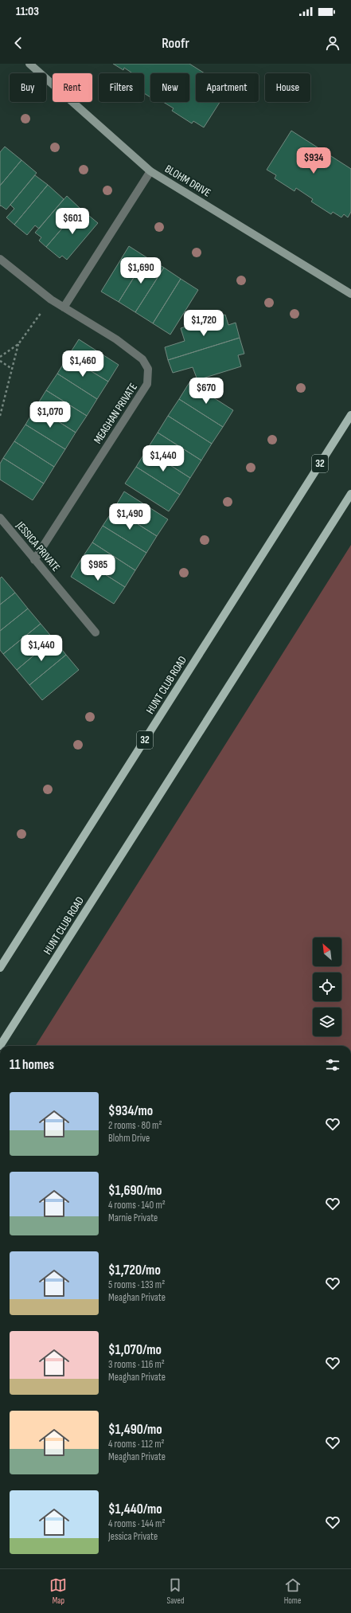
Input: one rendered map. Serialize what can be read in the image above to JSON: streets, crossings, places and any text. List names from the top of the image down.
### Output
{
  "streets": {
    "main road": ["32", "HUNT CLUB ROAD"],
    "street": ["BLOHM DRIVE", "MEAGHAN PRIVATE", "JESSICA PRIVATE"]
  },
  "crossings": [
    ["MEAGHAN PRIVATE", "JESSICA PRIVATE"]
  ],
  "north": "top left",
  "page": {
    "status": "11:03",
    "header": "Roofr",
    "chip": [
      "Buy",
      "Rent",
      "Filters",
      "New",
      "Apartment",
      "House"
    ],
    "price": [
      "$934",
      "$601",
      "$1,690",
      "$1,720",
      "$1,460",
      "$670",
      "$1,070",
      "$1,440",
      "$1,490",
      "$985",
      "$1,440"
    ],
    "heading": "11 homes",
    "list": [
      {
        "name": "$934/mo",
        "note": "2 rooms · 80 m² · Blohm Drive"
      },
      {
        "name": "$1,690/mo",
        "note": "4 rooms · 140 m² · Marnie Private"
      },
      {
        "name": "$1,720/mo",
        "note": "5 rooms · 133 m² · Meaghan Private"
      },
      {
        "name": "$1,070/mo",
        "note": "3 rooms · 116 m² · Meaghan Private"
      },
      {
        "name": "$1,490/mo",
        "note": "4 rooms · 112 m² · Meaghan Private"
      },
      {
        "name": "$1,440/mo",
        "note": "4 rooms · 144 m² · Jessica Private"
      }
    ],
    "tabs": ["Map", "Saved", "Home"]
  }
}
